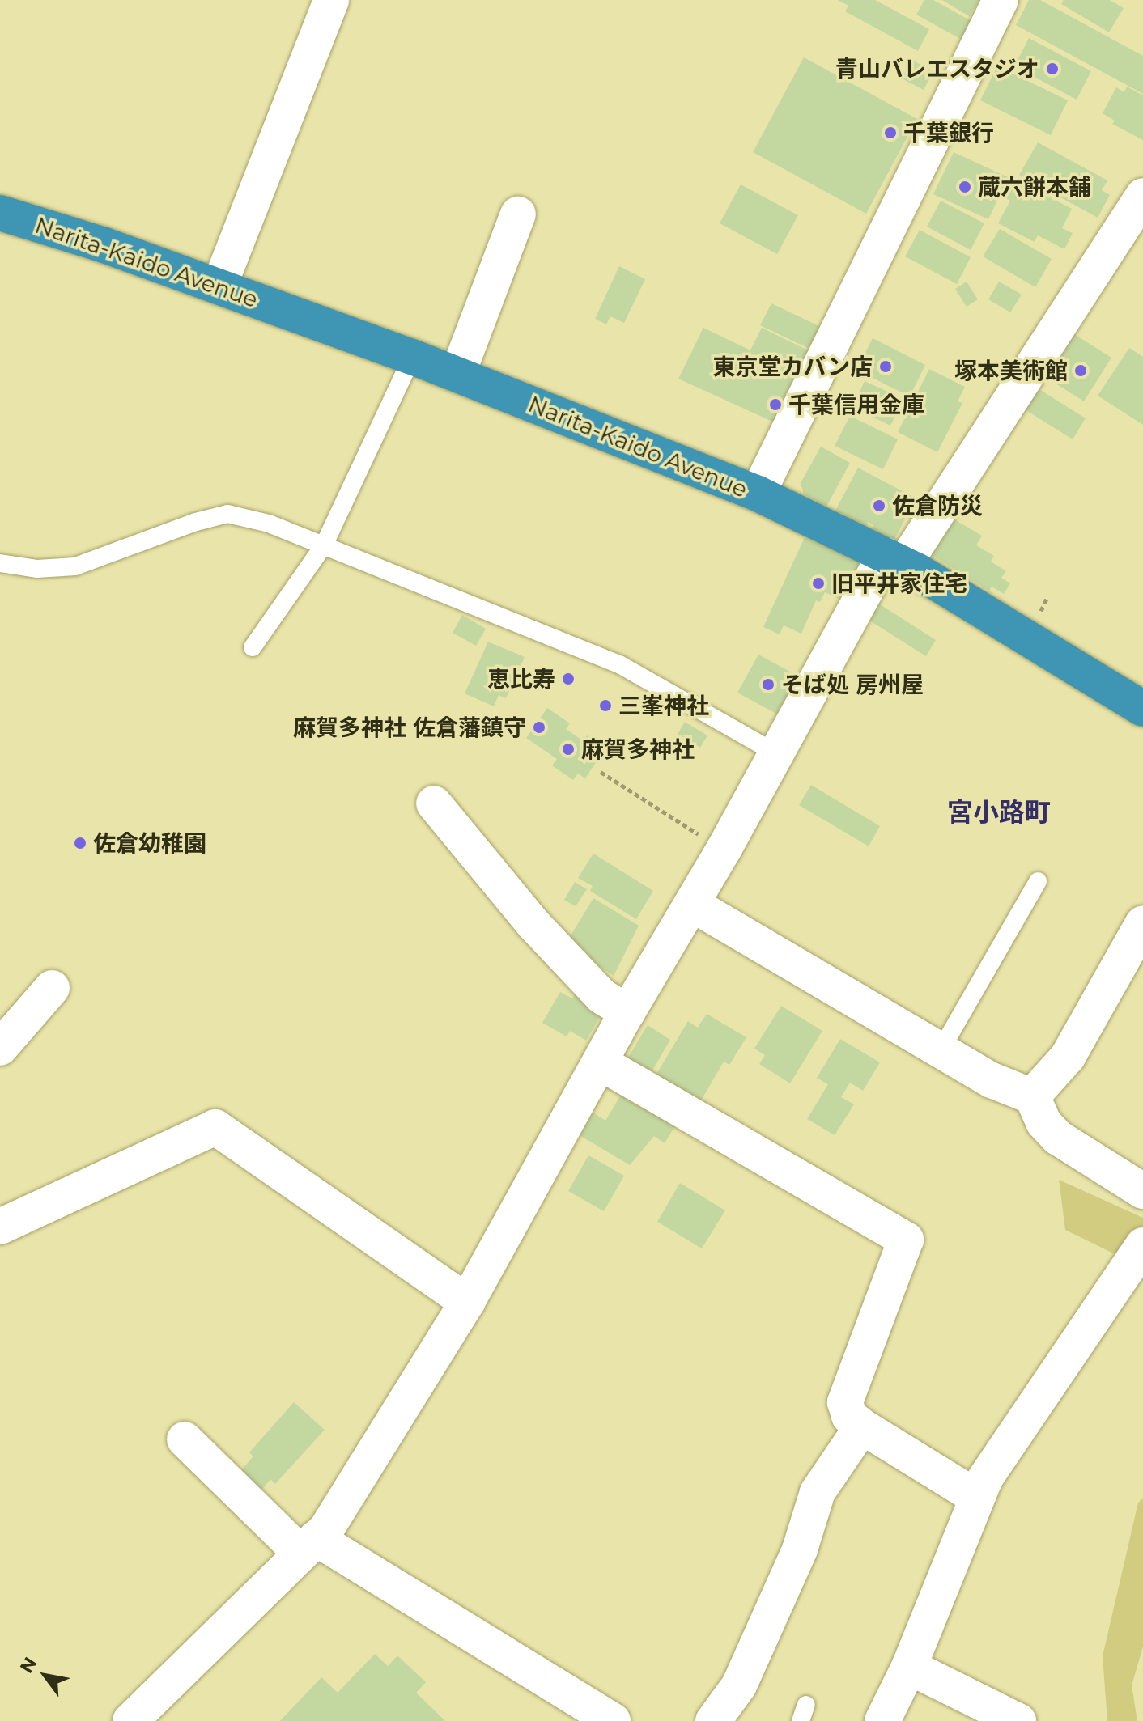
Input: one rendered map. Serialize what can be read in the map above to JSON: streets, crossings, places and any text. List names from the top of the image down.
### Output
{
  "streets": {
    "highway": ["Narita-Kaido Avenue"]
  },
  "districts": ["宮小路町"],
  "places": [
    "青山バレエスタジオ",
    "千葉銀行",
    "蔵六餅本舗",
    "東京堂カバン店",
    "塚本美術館",
    "千葉信用金庫",
    "佐倉防災",
    "旧平井家住宅",
    "恵比寿",
    "そば処 房州屋",
    "三峯神社",
    "麻賀多神社 佐倉藩鎮守",
    "麻賀多神社",
    "佐倉幼稚園"
  ],
  "north": "top left"
}
